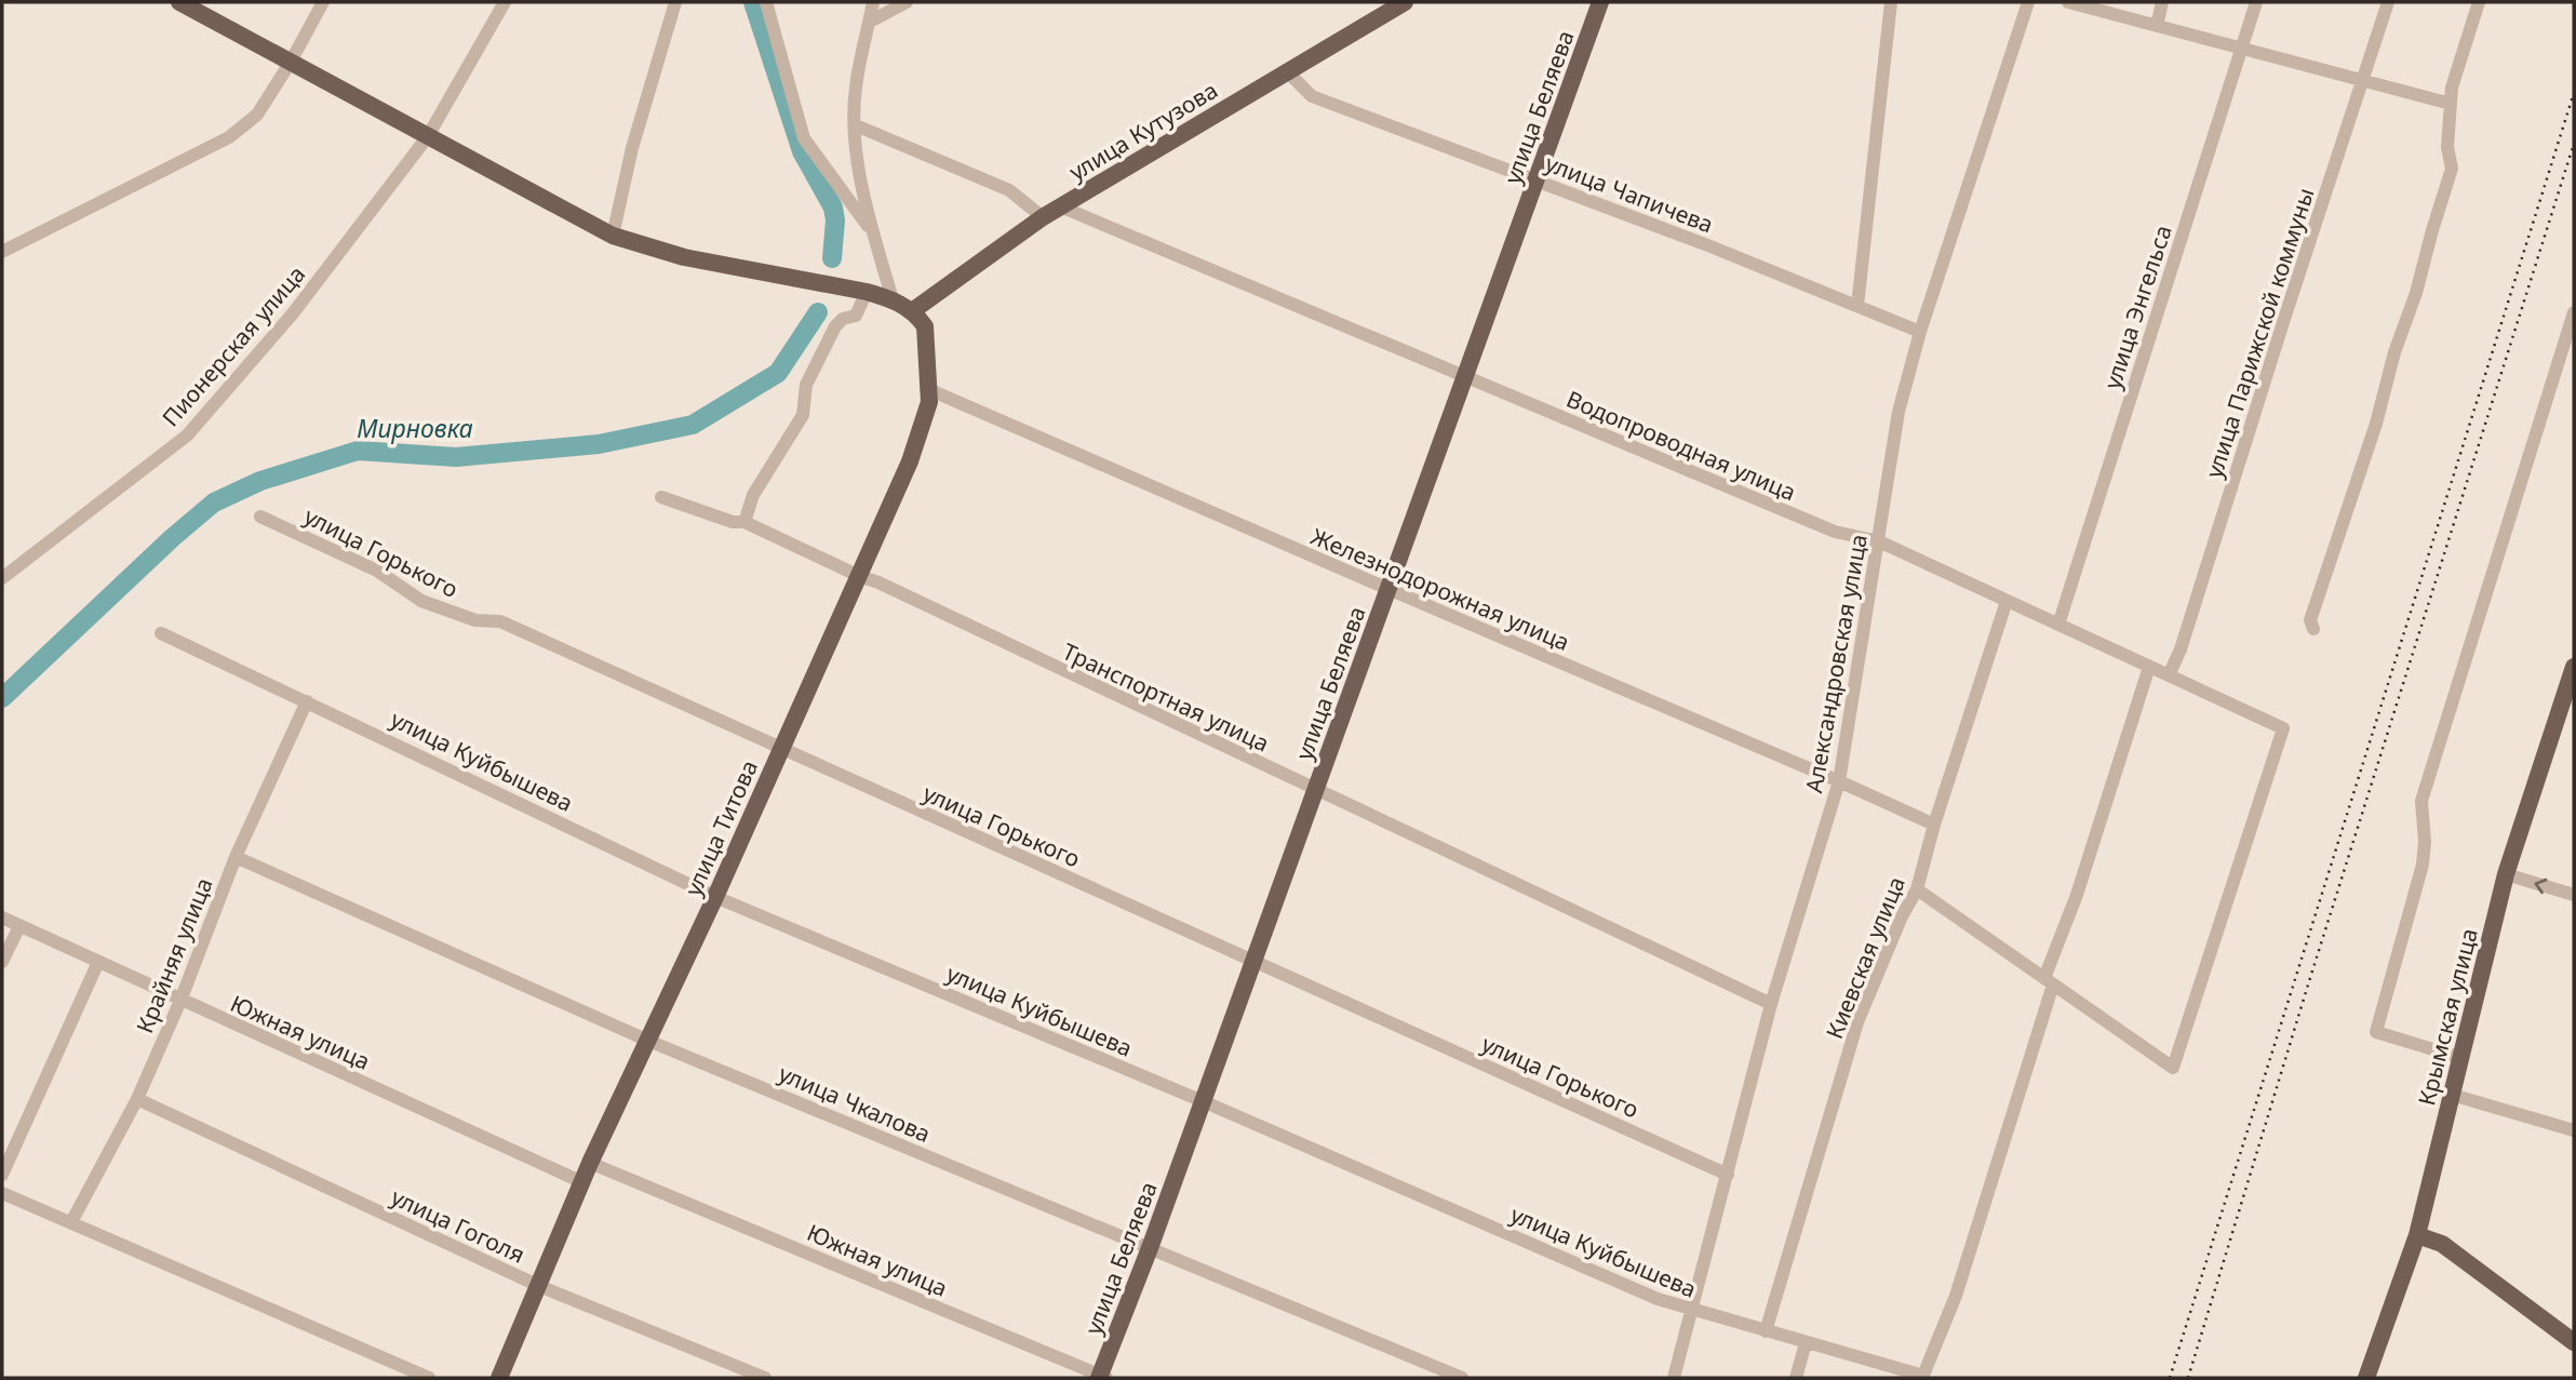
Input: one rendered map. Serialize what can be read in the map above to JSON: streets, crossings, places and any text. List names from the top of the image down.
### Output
{
  "streets": {
    "main road": [
      "улица Беляева",
      "улица Кутузова",
      "улица Титова",
      "Крымская улица"
    ],
    "street": [
      "улица Чапичева",
      "улица Энгельса",
      "улица Парижской коммуны",
      "Пионерская улица",
      "Водопроводная улица",
      "улица Горького",
      "Железнодорожная улица",
      "Александровская улица",
      "Транспортная улица",
      "улица Куйбышева",
      "Крайняя улица",
      "Киевская улица",
      "Южная улица",
      "улица Чкалова",
      "улица Гоголя"
    ]
  },
  "crossings": [
    ["улица Беляева", "улица Чапичева"],
    ["улица Беляева", "Водопроводная улица"],
    ["улица Беляева", "улица Горького"],
    ["улица Беляева", "Железнодорожная улица"],
    ["улица Беляева", "Транспортная улица"],
    ["улица Беляева", "улица Куйбышева"],
    ["улица Беляева", "Южная улица"],
    ["улица Беляева", "улица Чкалова"],
    ["улица Кутузова", "улица Чапичева"],
    ["улица Кутузова", "Водопроводная улица"],
    ["улица Кутузова", "улица Титова"],
    ["улица Чапичева", "Александровская улица"],
    ["улица Энгельса", "Водопроводная улица"],
    ["улица Парижской коммуны", "Водопроводная улица"],
    ["Водопроводная улица", "Александровская улица"],
    ["Водопроводная улица", "Киевская улица"],
    ["улица Горького", "Александровская улица"],
    ["улица Горького", "улица Титова"],
    ["Железнодорожная улица", "Александровская улица"],
    ["Железнодорожная улица", "улица Титова"],
    ["Железнодорожная улица", "Киевская улица"],
    ["Александровская улица", "Транспортная улица"],
    ["Александровская улица", "улица Куйбышева"],
    ["Транспортная улица", "улица Титова"],
    ["улица Куйбышева", "улица Титова"],
    ["улица Куйбышева", "Крайняя улица"],
    ["улица Куйбышева", "Киевская улица"],
    ["улица Титова", "Южная улица"],
    ["улица Титова", "улица Чкалова"],
    ["улица Титова", "улица Гоголя"],
    ["Крайняя улица", "Южная улица"],
    ["Крайняя улица", "улица Чкалова"],
    ["Крайняя улица", "улица Гоголя"]
  ],
  "water": ["Мирновка"]
}
